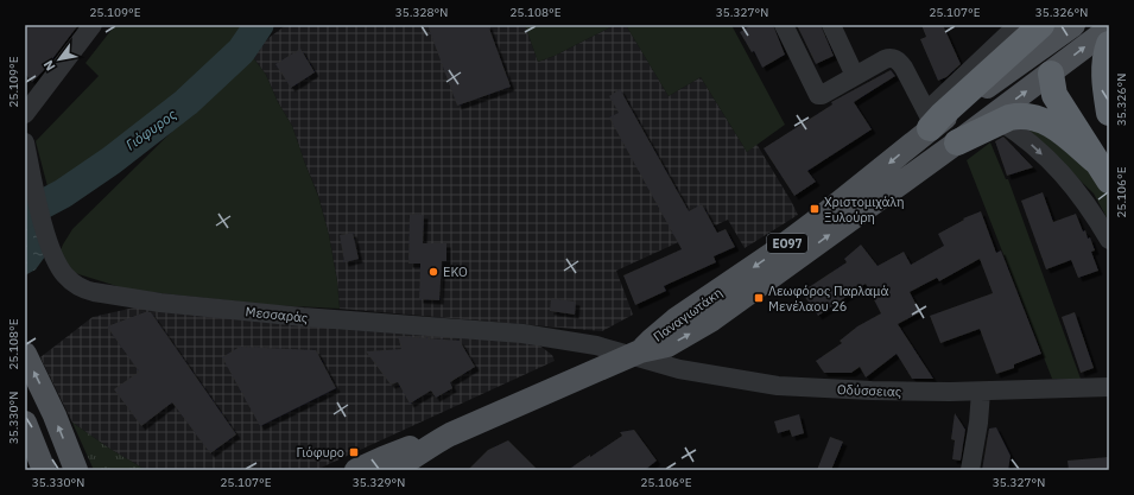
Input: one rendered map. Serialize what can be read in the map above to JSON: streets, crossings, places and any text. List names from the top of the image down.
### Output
{
  "streets": {
    "main road": ["ΕΟ97", "Παναγιωτάκη"],
    "street": ["Μεσσαράς", "Οδύσσειας"]
  },
  "crossings": [
    ["ΕΟ97", "Μεσσαράς"],
    ["ΕΟ97", "Παναγιωτάκη"],
    ["ΕΟ97", "Οδύσσειας"],
    ["Μεσσαράς", "Παναγιωτάκη"],
    ["Μεσσαράς", "Οδύσσειας"],
    ["Παναγιωτάκη", "Οδύσσειας"]
  ],
  "water": ["Γιόφυρος"],
  "places": {
    "transit": ["Χριστομιχάλη Ξυλούρη", "Λεωφόρος Παρλαμά Μενέλαου 26", "Γιόφυρο"],
    "other": ["ΕΚΟ"]
  },
  "north": "bottom left",
  "coordinates": [
    "25.109°E",
    "35.328°N",
    "25.108°E",
    "35.327°N",
    "25.107°E",
    "35.326°N",
    "25.106°E",
    "35.330°N",
    "35.329°N"
  ]
}
